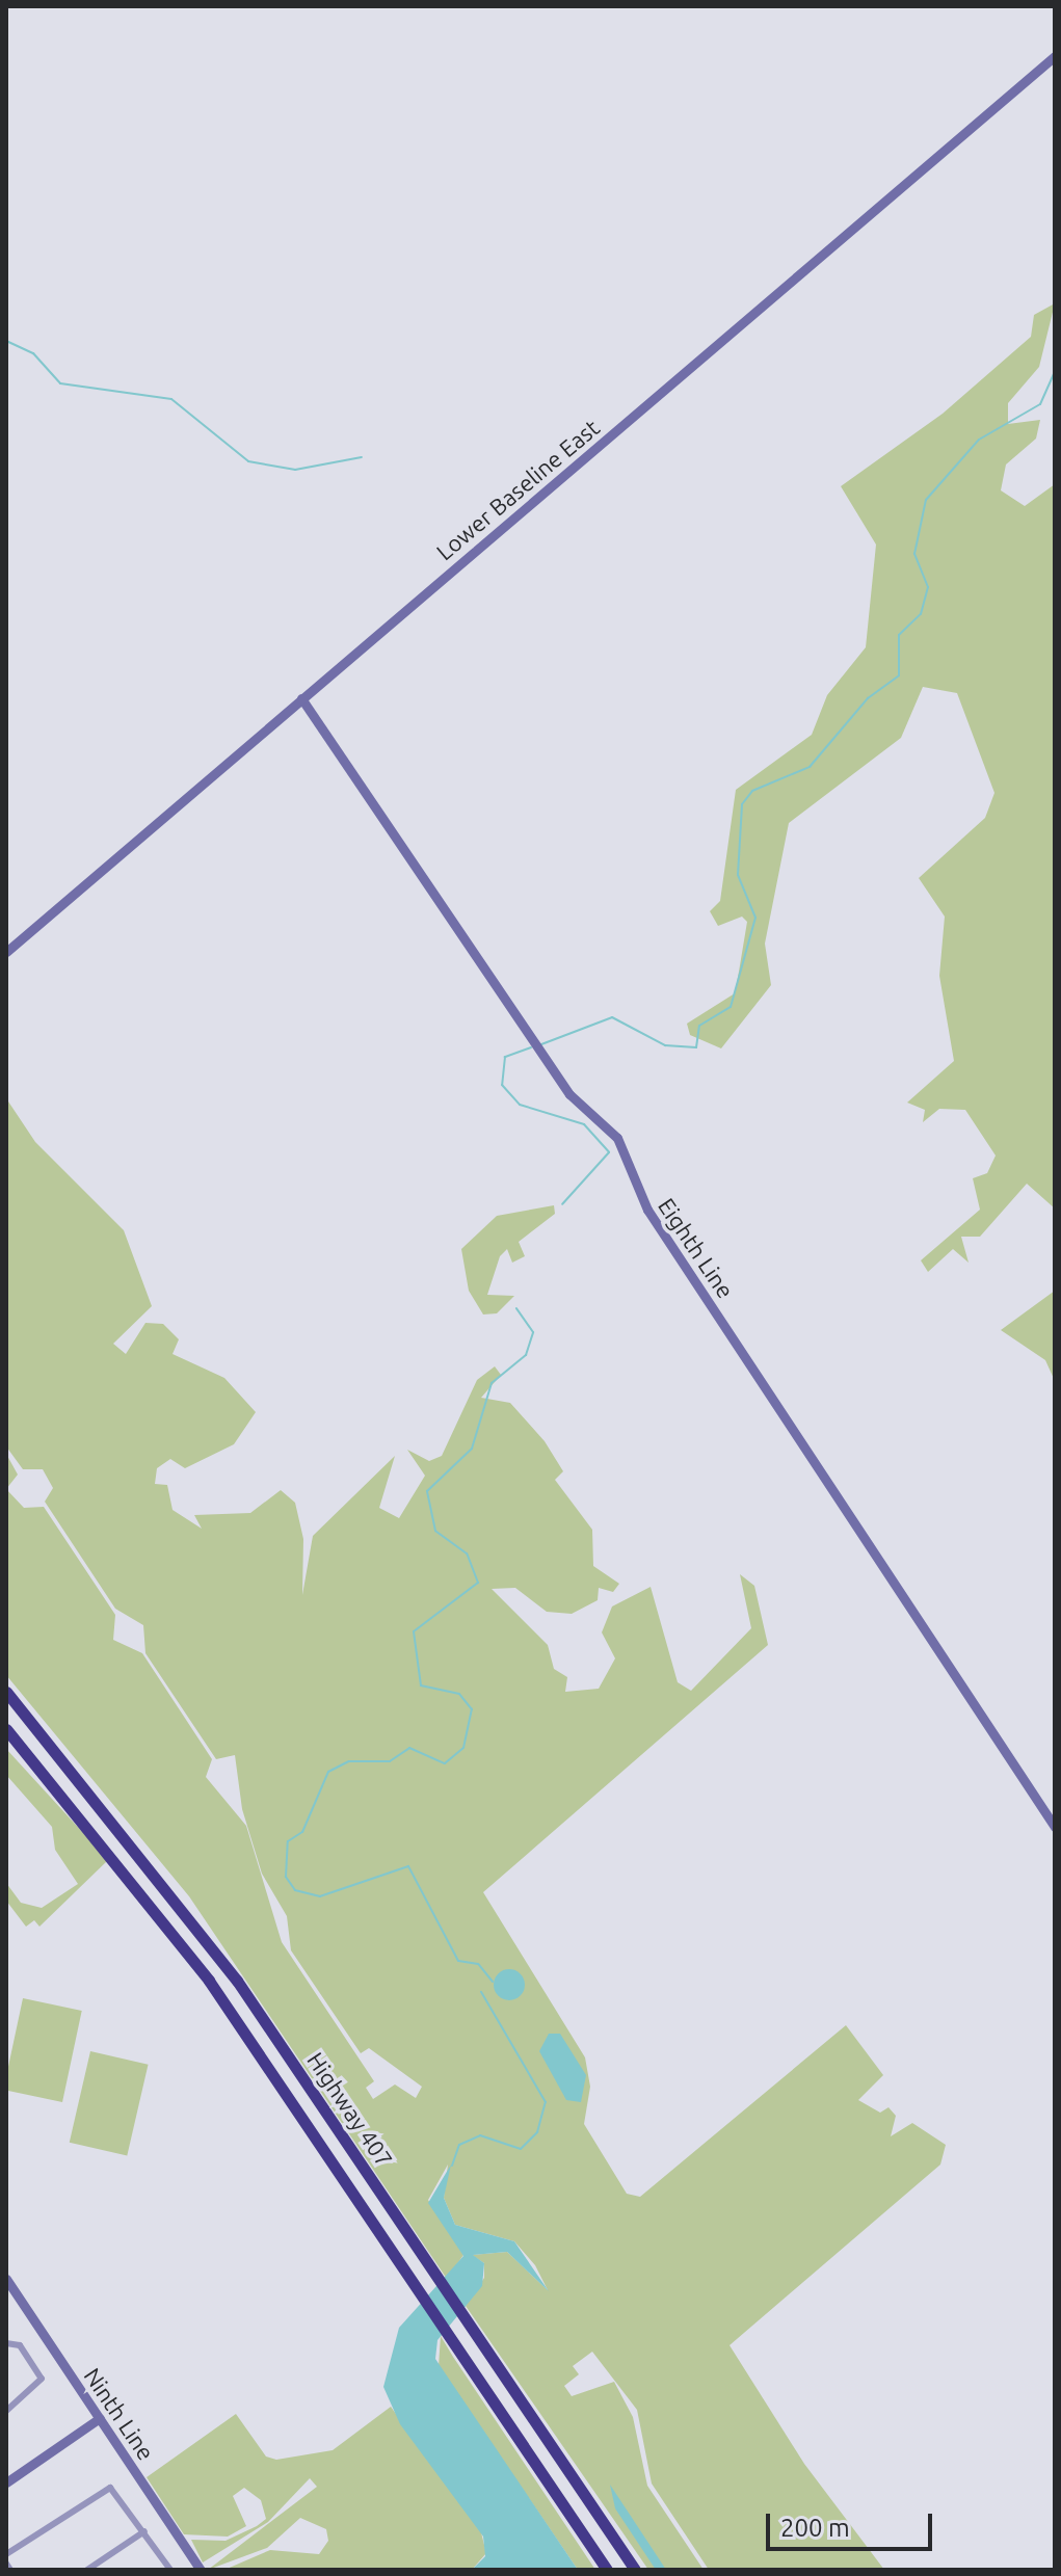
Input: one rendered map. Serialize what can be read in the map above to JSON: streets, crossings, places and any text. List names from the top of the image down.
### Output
{
  "streets": {
    "highway": ["Highway 407"],
    "main road": ["Lower Baseline East", "Eighth Line", "Ninth Line"]
  },
  "crossings": [
    ["Lower Baseline East", "Eighth Line"]
  ],
  "scale_bar": "200 m"
}
